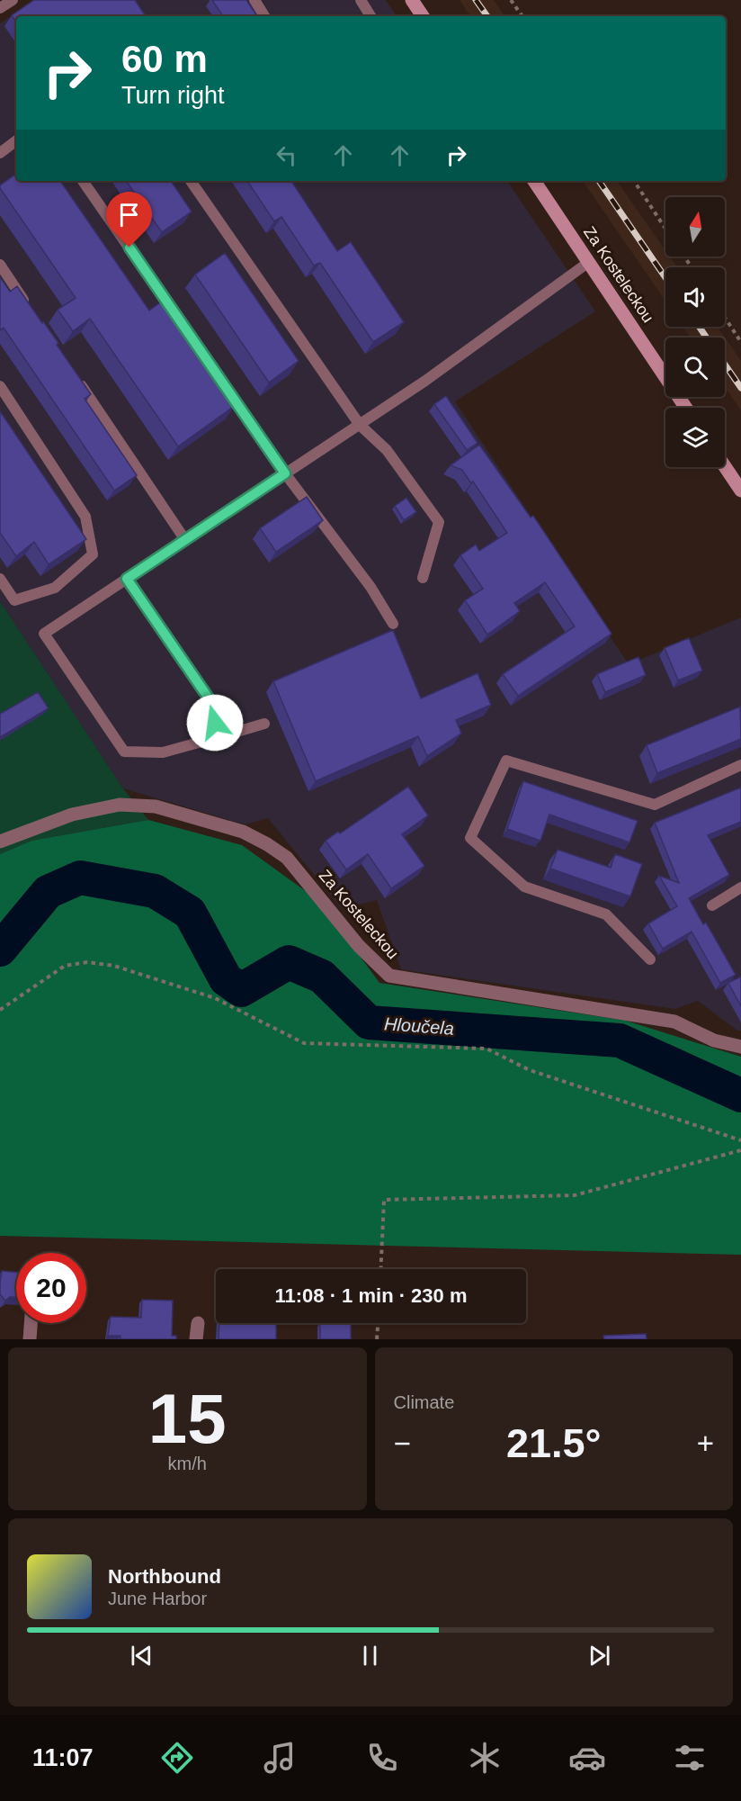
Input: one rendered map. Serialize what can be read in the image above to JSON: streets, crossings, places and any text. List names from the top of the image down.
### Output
{
  "streets": {
    "street": ["Za Kosteleckou"]
  },
  "water": ["Hloučela"],
  "north": "top",
  "page": {
    "turn": ["60 m", "Turn right"],
    "limit": "20",
    "trip": "11:08 · 1 min · 230 m",
    "tile": [
      ["15", "km/h"],
      "Climate"
    ],
    "heat": ["−", "21.5°", "+"],
    "song": ["Northbound", "June Harbor"],
    "tabs": "11:07"
  }
}
